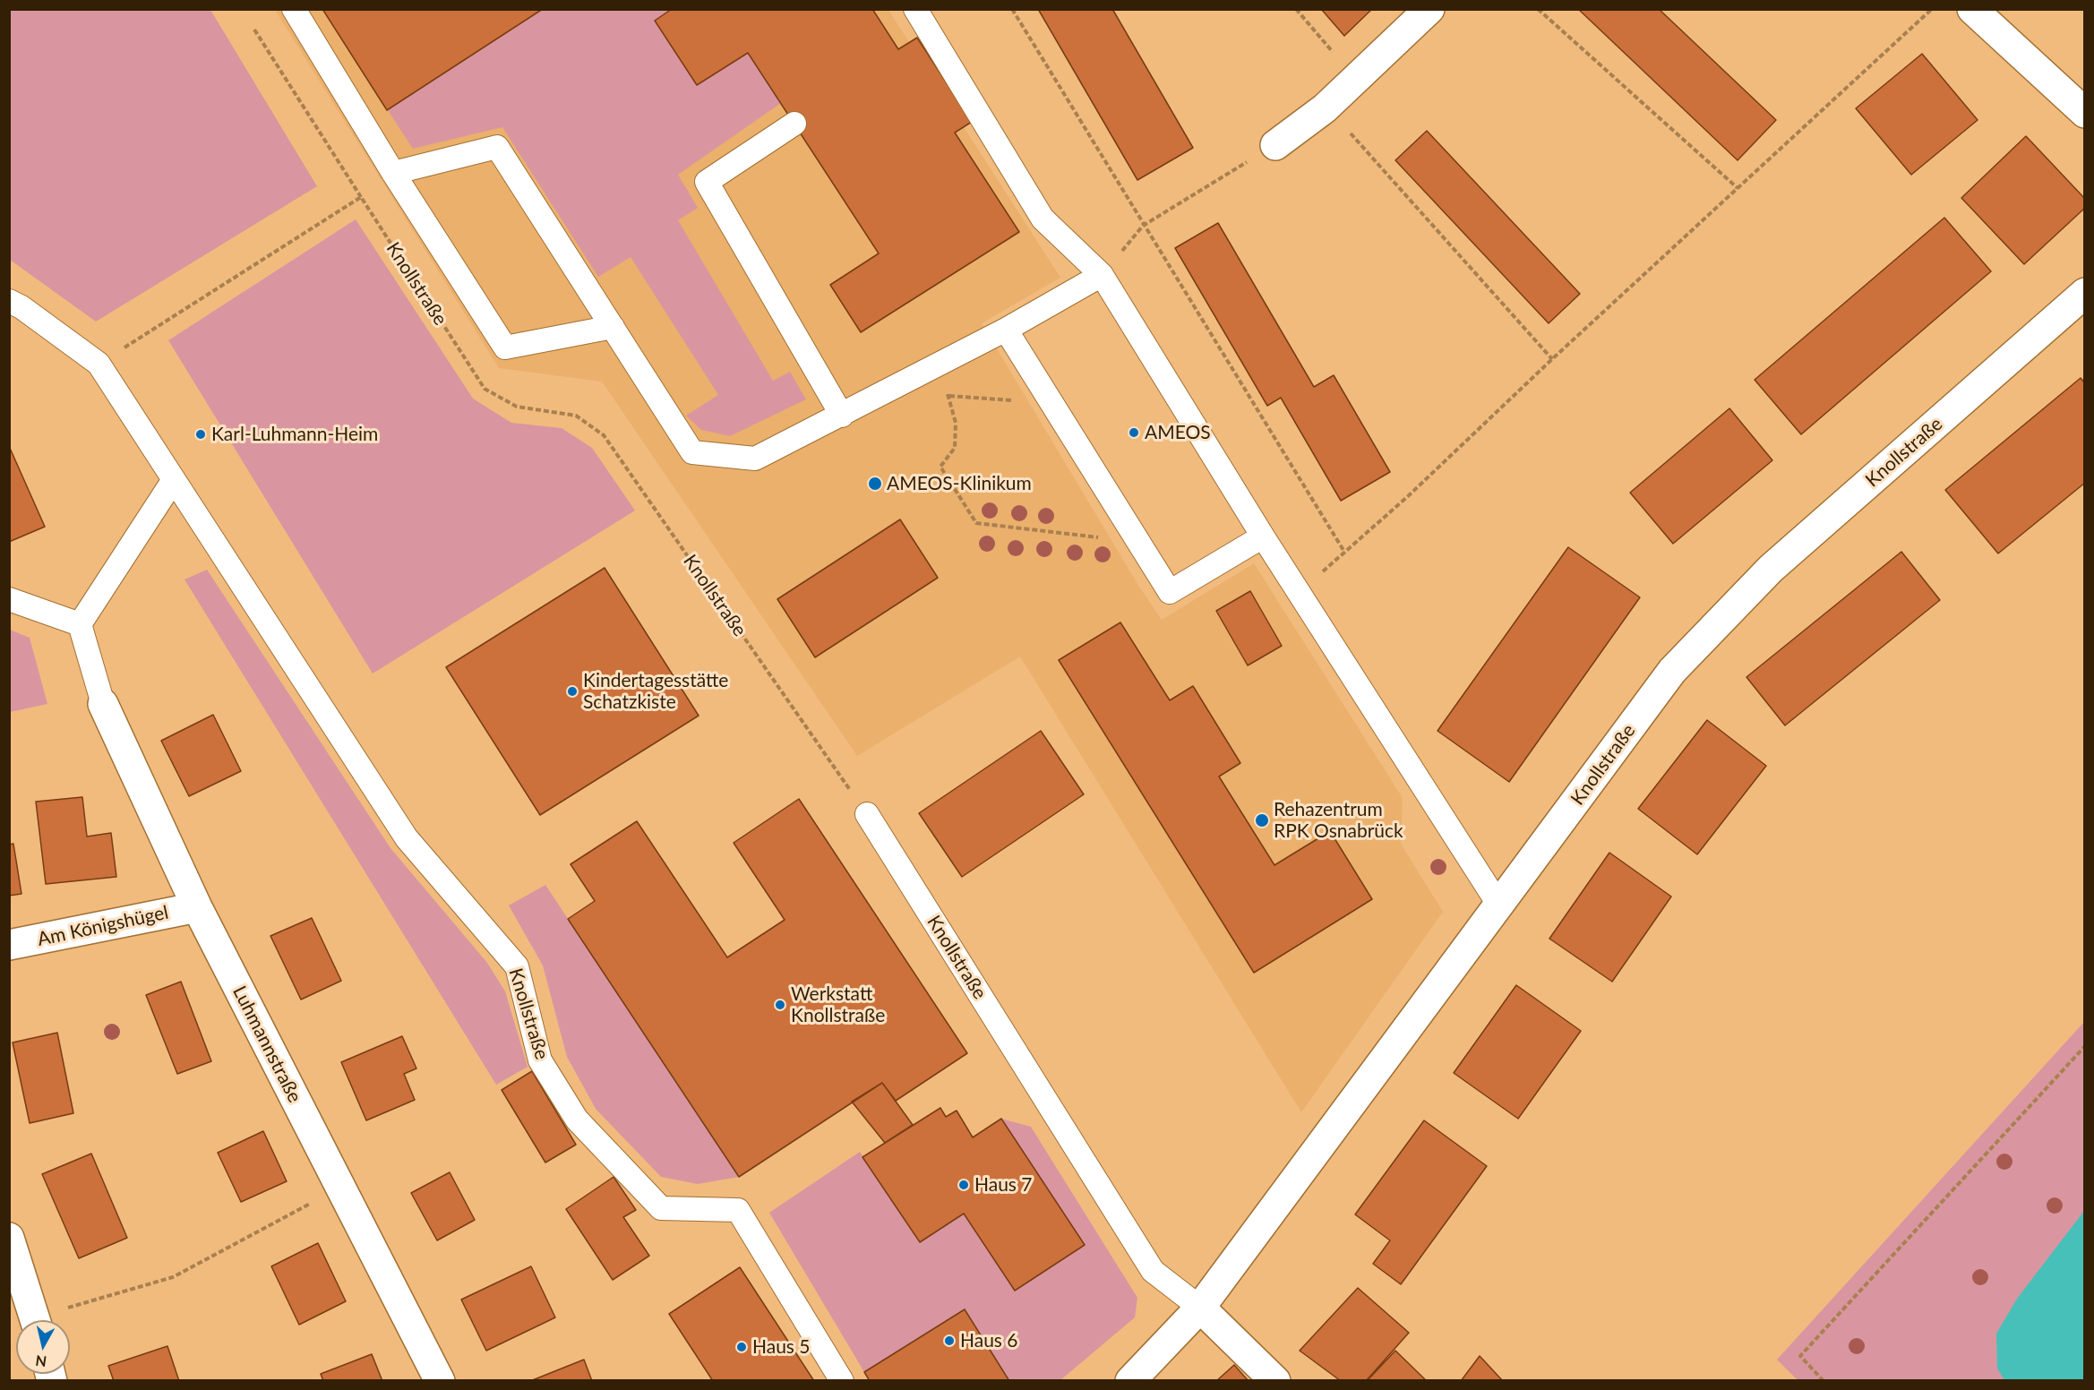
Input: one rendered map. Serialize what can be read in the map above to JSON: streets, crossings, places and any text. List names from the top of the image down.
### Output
{
  "streets": {
    "street": ["Knollstraße", "Am Königshügel", "Luhmannstraße"]
  },
  "crossings": [
    ["Am Königshügel", "Luhmannstraße"]
  ],
  "places": [
    "AMEOS",
    "Karl-Luhmann-Heim",
    "AMEOS-Klinikum",
    "Kindertagesstätte Schatzkiste",
    "Rehazentrum RPK Osnabrück",
    "Werkstatt Knollstraße",
    "Haus 7",
    "Haus 6",
    "Haus 5"
  ],
  "north": "bottom"
}
